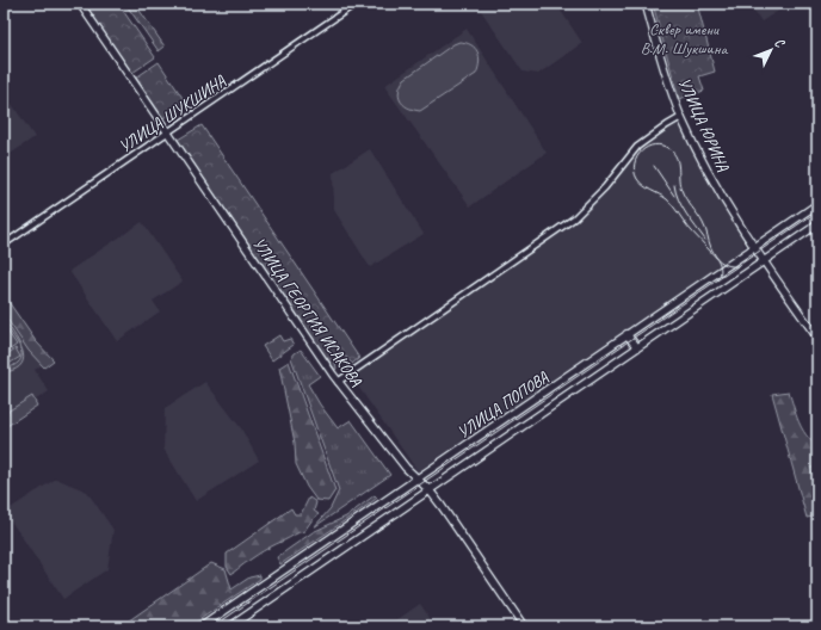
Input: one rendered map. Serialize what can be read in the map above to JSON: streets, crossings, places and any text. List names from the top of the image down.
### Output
{
  "streets": {
    "main road": ["УЛИЦА ЮРИНА", "УЛИЦА ГЕОРГИЯ ИСАКОВА", "УЛИЦА ПОПОВА"],
    "street": ["УЛИЦА ШУКШИНА"]
  },
  "crossings": [
    ["УЛИЦА ШУКШИНА", "УЛИЦА ГЕОРГИЯ ИСАКОВА"],
    ["УЛИЦА ЮРИНА", "УЛИЦА ПОПОВА"],
    ["УЛИЦА ГЕОРГИЯ ИСАКОВА", "УЛИЦА ПОПОВА"]
  ],
  "parks": ["Сквер имени В.М. Шукшина"],
  "north": "top right"
}
